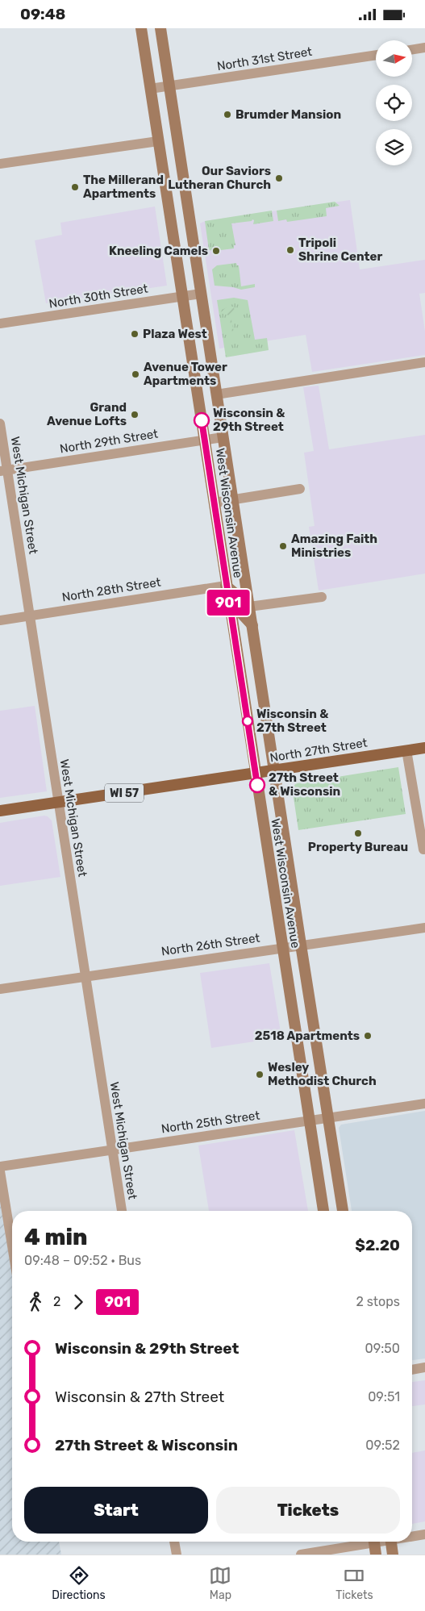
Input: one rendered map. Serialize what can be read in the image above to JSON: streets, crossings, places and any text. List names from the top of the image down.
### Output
{
  "streets": {
    "main road": ["West Wisconsin Avenue", "North 27th Street", "WI 57"],
    "street": [
      "North 31st Street",
      "North 30th Street",
      "North 29th Street",
      "West Michigan Street",
      "North 28th Street",
      "North 26th Street",
      "North 25th Street"
    ]
  },
  "crossings": [
    ["North 31st Street", "West Wisconsin Avenue"],
    ["North 30th Street", "West Wisconsin Avenue"],
    ["North 29th Street", "West Michigan Street"],
    ["North 29th Street", "West Wisconsin Avenue"],
    ["West Michigan Street", "North 28th Street"],
    ["West Michigan Street", "North 27th Street"],
    ["West Michigan Street", "North 26th Street"],
    ["West Michigan Street", "North 25th Street"],
    ["West Wisconsin Avenue", "North 28th Street"],
    ["West Wisconsin Avenue", "North 27th Street"],
    ["West Wisconsin Avenue", "North 26th Street"],
    ["West Wisconsin Avenue", "North 25th Street"]
  ],
  "places": [
    "Brumder Mansion",
    "Our Saviors Lutheran Church",
    "The Millerand Apartments",
    "Tripoli Shrine Center",
    "Kneeling Camels",
    "Plaza West",
    "Avenue Tower Apartments",
    "Grand Avenue Lofts",
    "Wisconsin & 29th Street",
    "Amazing Faith Ministries",
    "Wisconsin & 27th Street",
    "27th Street & Wisconsin",
    "Property Bureau",
    "2518 Apartments",
    "Wesley Methodist Church"
  ],
  "lines": ["bus line 901"],
  "north": "right",
  "page": {
    "status": "09:48",
    "on_map": "901",
    "heading": ["4 min", "09:48 – 09:52 · Bus", "$2.20"],
    "legs": ["2", "901", "2 stops"],
    "list": [
      {
        "name": "Wisconsin & 29th Street",
        "value": "09:50"
      },
      {
        "name": "Wisconsin & 27th Street",
        "value": "09:51"
      },
      {
        "name": "27th Street & Wisconsin",
        "value": "09:52"
      }
    ],
    "buttons": ["Start", "Tickets"],
    "tabs": ["Directions", "Map", "Tickets"]
  }
}
